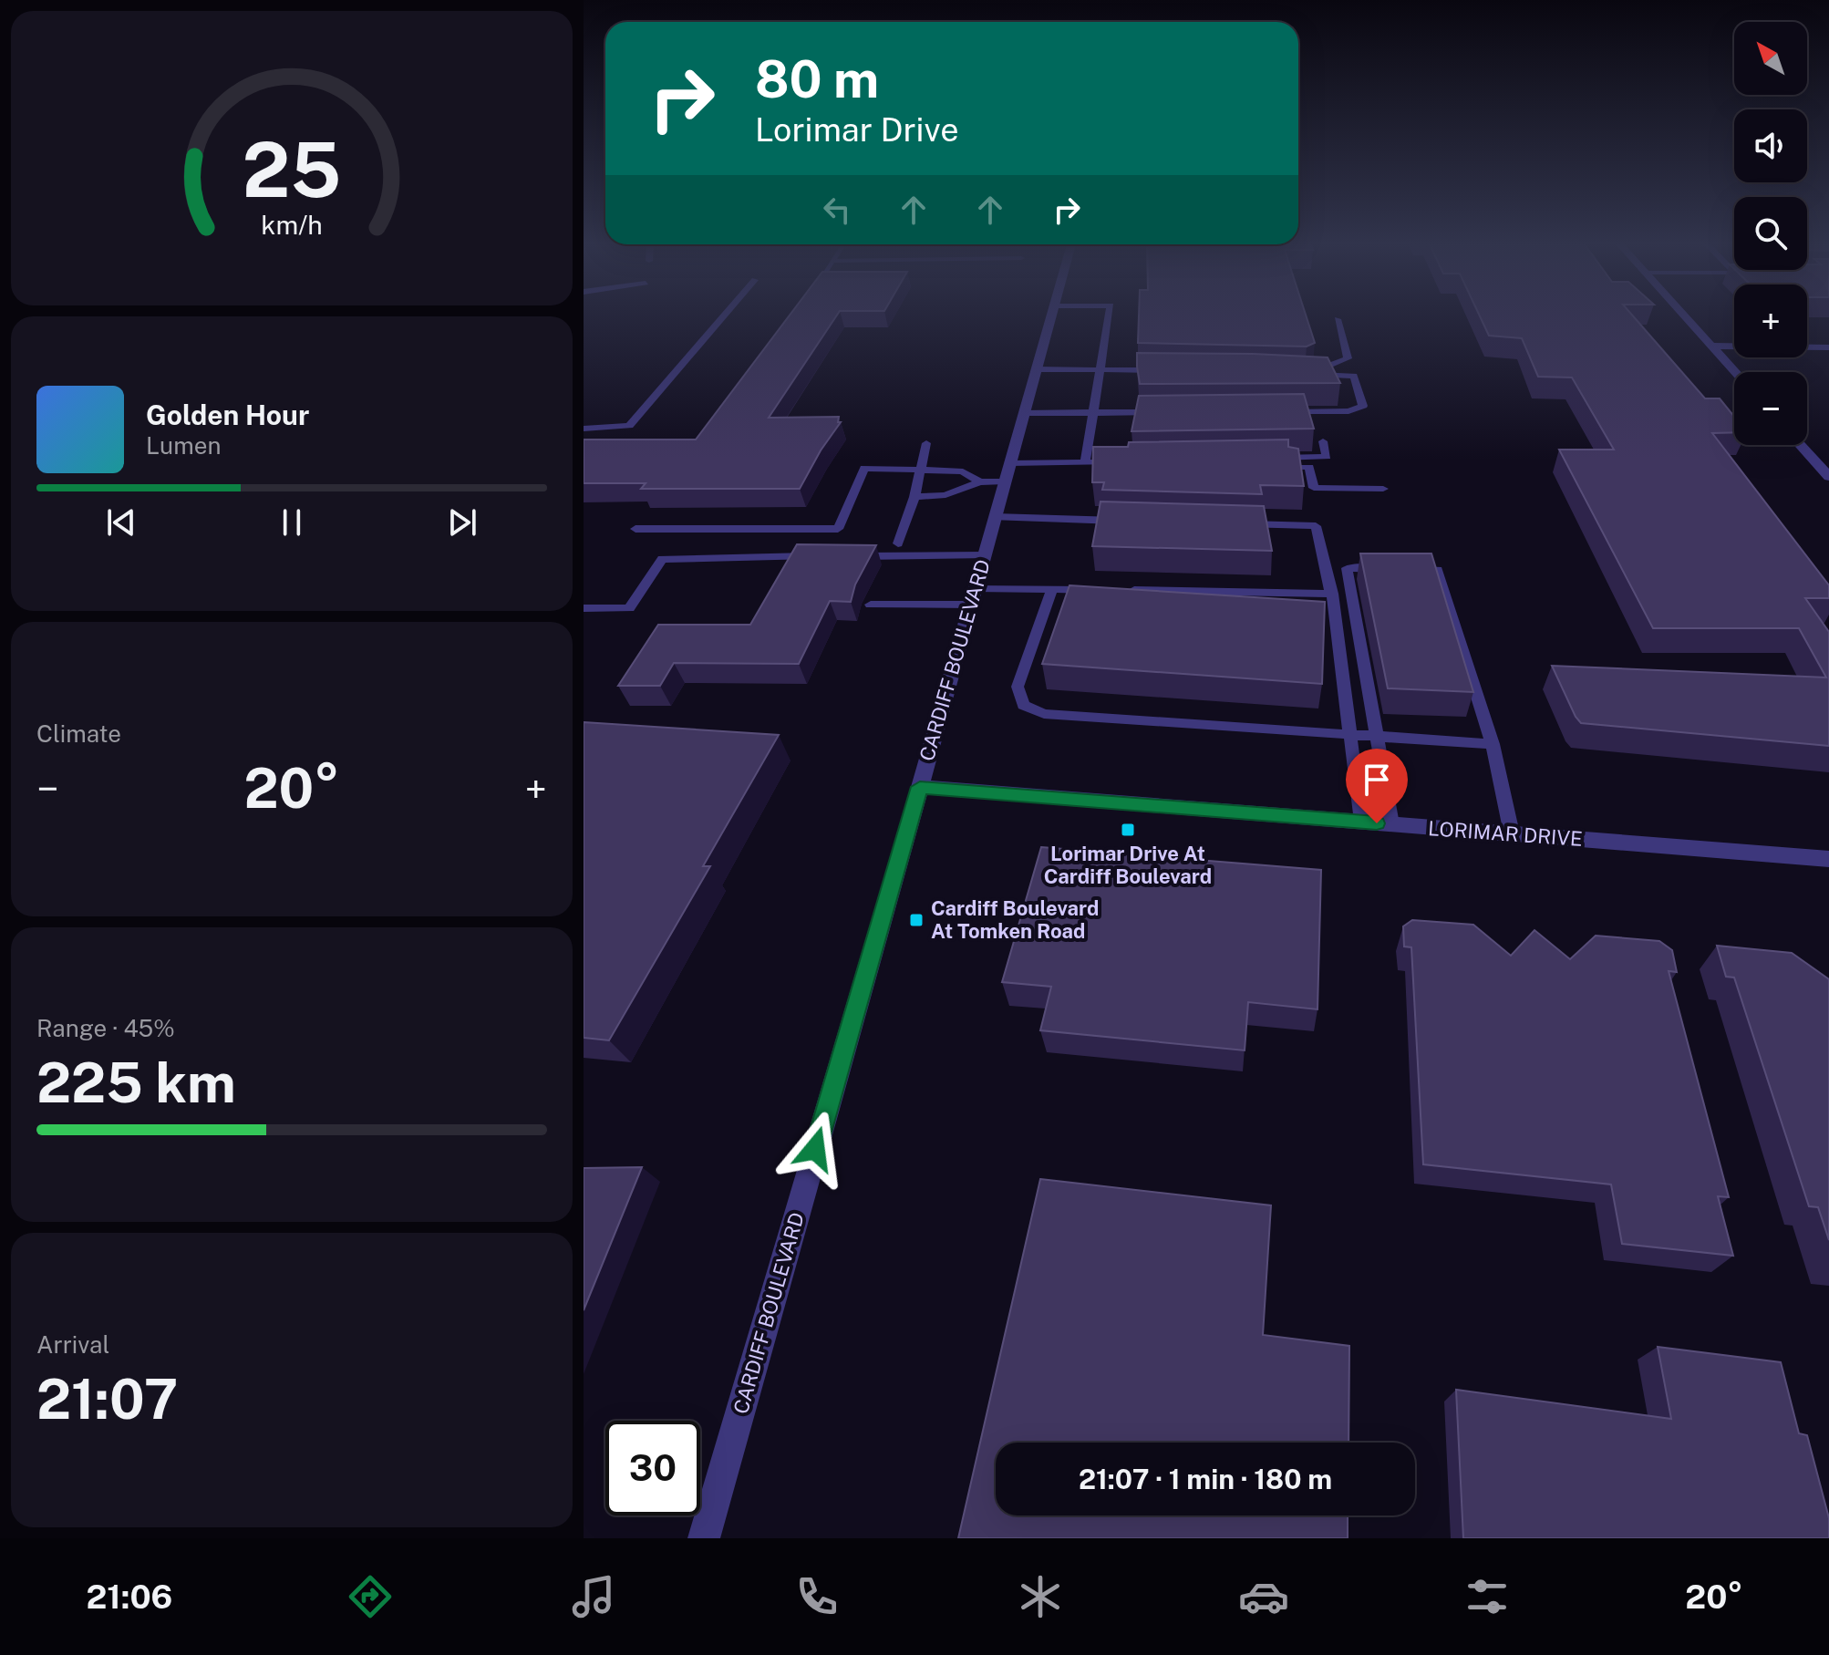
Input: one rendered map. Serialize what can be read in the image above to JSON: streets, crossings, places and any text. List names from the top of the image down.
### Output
{
  "streets": {
    "street": ["CARDIFF BOULEVARD", "LORIMAR DRIVE"]
  },
  "crossings": [
    ["CARDIFF BOULEVARD", "LORIMAR DRIVE"]
  ],
  "places": {
    "transit": ["Lorimar Drive At Cardiff Boulevard", "Cardiff Boulevard At Tomken Road"]
  },
  "north": "top left",
  "page": {
    "map_buttons": ["+", "−"],
    "turn": ["80 m", "Lorimar Drive"],
    "song": ["Golden Hour", "Lumen"],
    "tile": [
      "Climate",
      ["Range · 45%", "225 km"],
      ["Arrival", "21:07"]
    ],
    "heat": ["−", "20°", "+"],
    "limit": "30",
    "trip": "21:07 · 1 min · 180 m",
    "tabs": ["21:06", "20°"],
    "gauge": ["25", "km/h"]
  }
}
